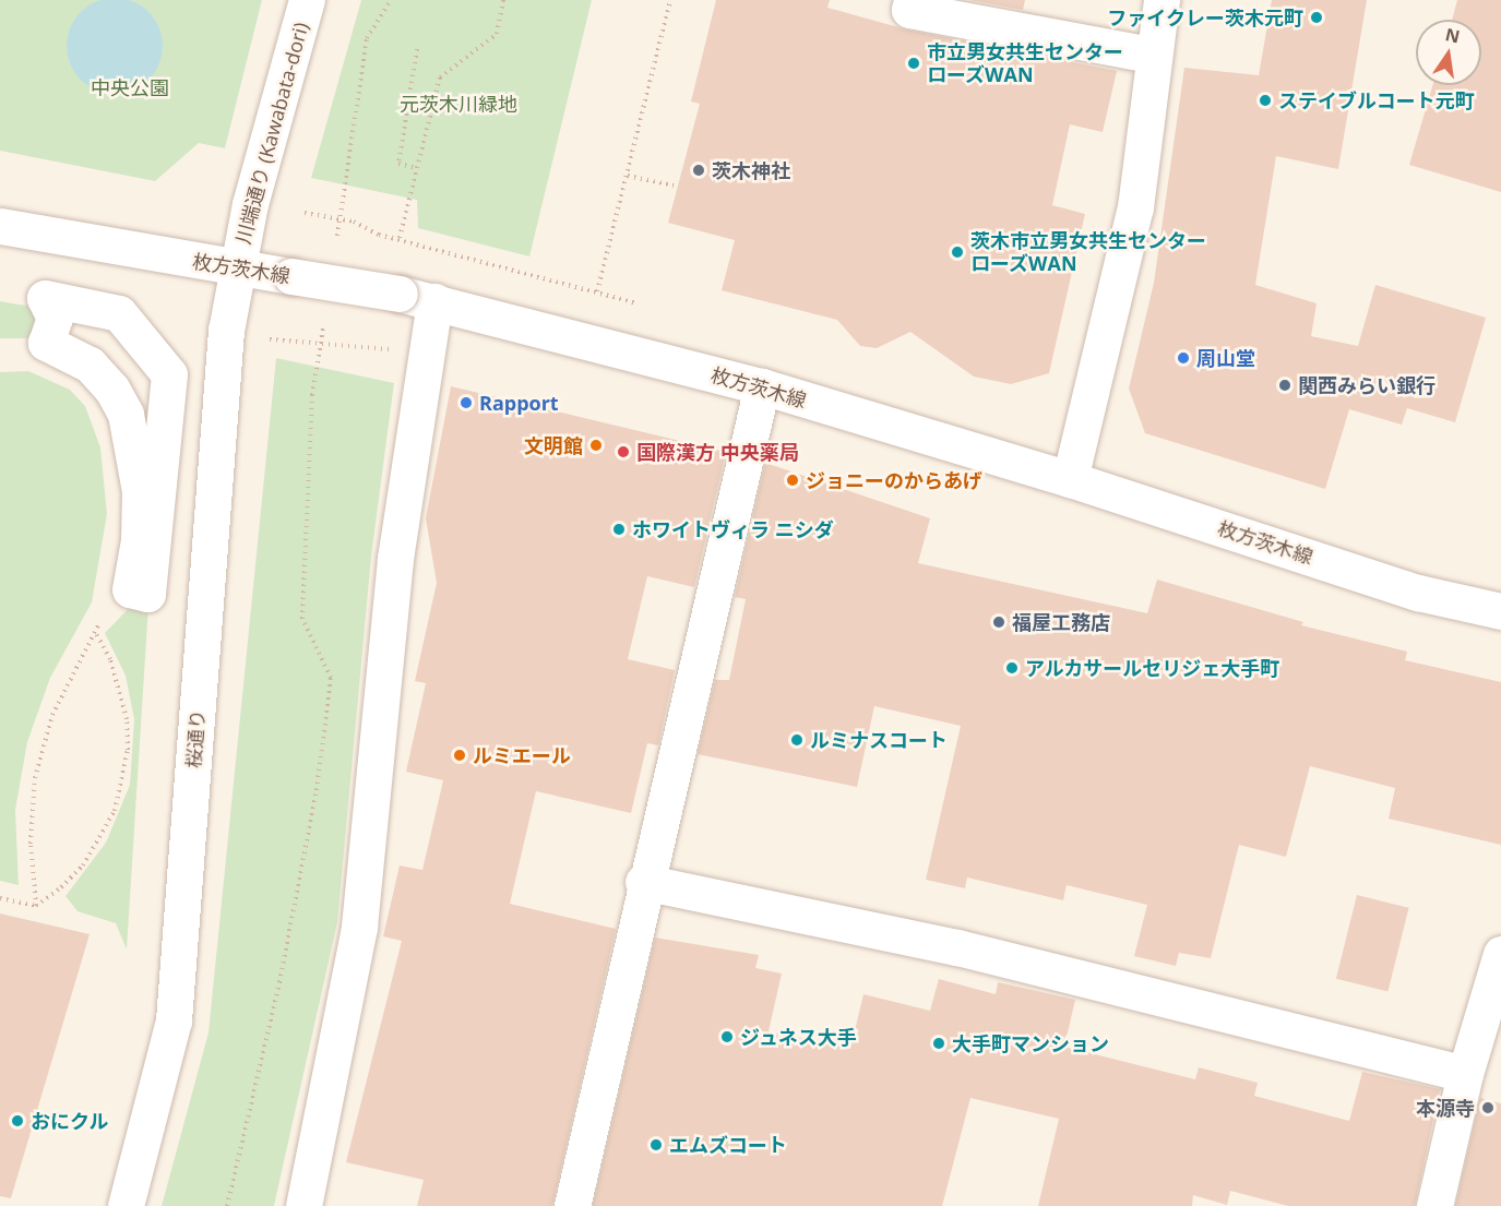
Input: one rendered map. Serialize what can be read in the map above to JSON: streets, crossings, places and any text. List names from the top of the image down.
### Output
{
  "streets": {
    "street": ["川端通り (Kawabata-dori)", "枚方茨木線", "桜通り"]
  },
  "crossings": [
    ["川端通り (Kawabata-dori)", "枚方茨木線"],
    ["川端通り (Kawabata-dori)", "桜通り"],
    ["枚方茨木線", "桜通り"]
  ],
  "parks": ["中央公園", "元茨木川緑地"],
  "places": [
    "ファイクレー茨木元町",
    "市立男女共生センター ローズWAN",
    "ステイブルコート元町",
    "茨木神社",
    "茨木市立男女共生センター ローズWAN",
    "周山堂",
    "関西みらい銀行",
    "Rapport",
    "文明館",
    "国際漢方 中央薬局",
    "ジョニーのからあげ",
    "ホワイトヴィラ ニシダ",
    "福屋工務店",
    "アルカサールセリジェ大手町",
    "ルミナスコート",
    "ルミエール",
    "ジュネス大手",
    "大手町マンション",
    "本源寺",
    "おにクル",
    "エムズコート"
  ],
  "north": "top"
}
